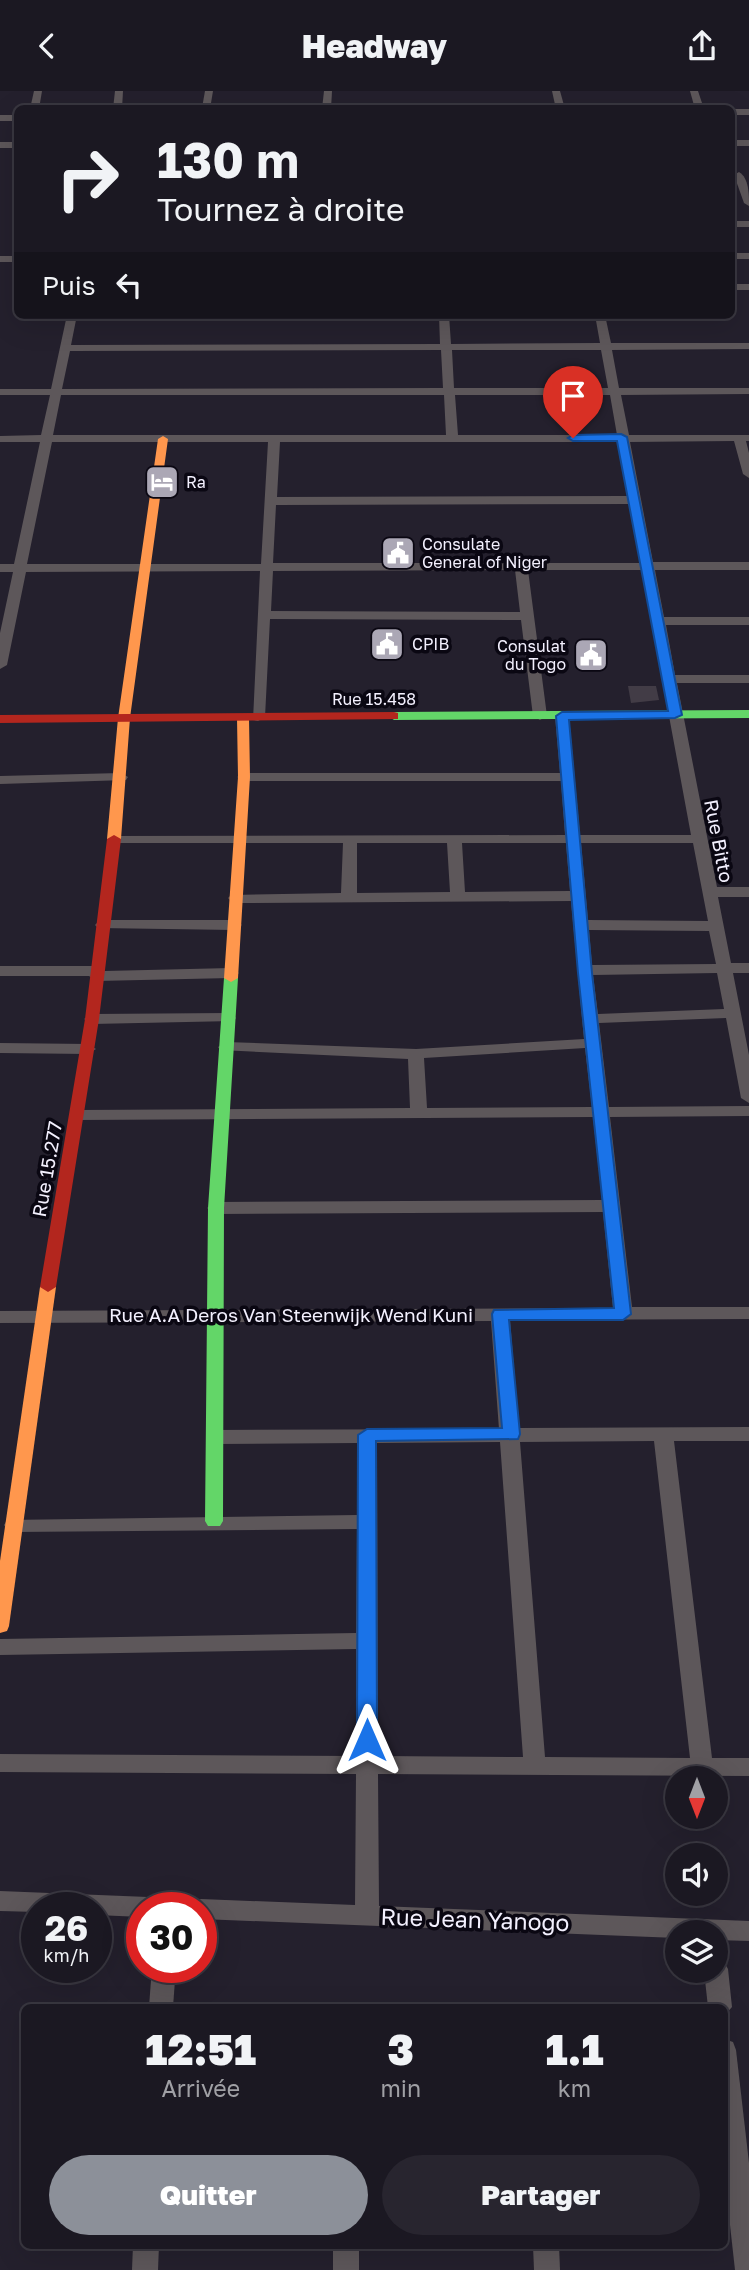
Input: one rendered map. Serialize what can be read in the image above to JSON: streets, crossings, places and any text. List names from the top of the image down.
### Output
{
  "streets": {
    "street": [
      "Rue 15.458",
      "Rue Bitto",
      "Rue 15.277",
      "Rue A.A Deros Van Steenwijk Wend Kuni",
      "Rue Jean Yanogo"
    ]
  },
  "crossings": [
    ["Rue 15.458", "Rue Bitto"],
    ["Rue 15.458", "Rue 15.277"],
    ["Rue 15.277", "Rue A.A Deros Van Steenwijk Wend Kuni"]
  ],
  "places": {
    "hotel": ["Ra"],
    "public building": ["Consulate General of Niger", "CPIB", "Consulat du Togo"]
  },
  "north": "bottom",
  "page": {
    "header": "Headway",
    "turn": ["130 m", "Tournez à droite"],
    "then": "Puis",
    "speed": "26 km/h",
    "limit": "30",
    "eta": [
      "12:51",
      "Arrivée",
      "3",
      "min",
      "1.1",
      "km"
    ],
    "buttons": ["Quitter", "Partager"]
  }
}
